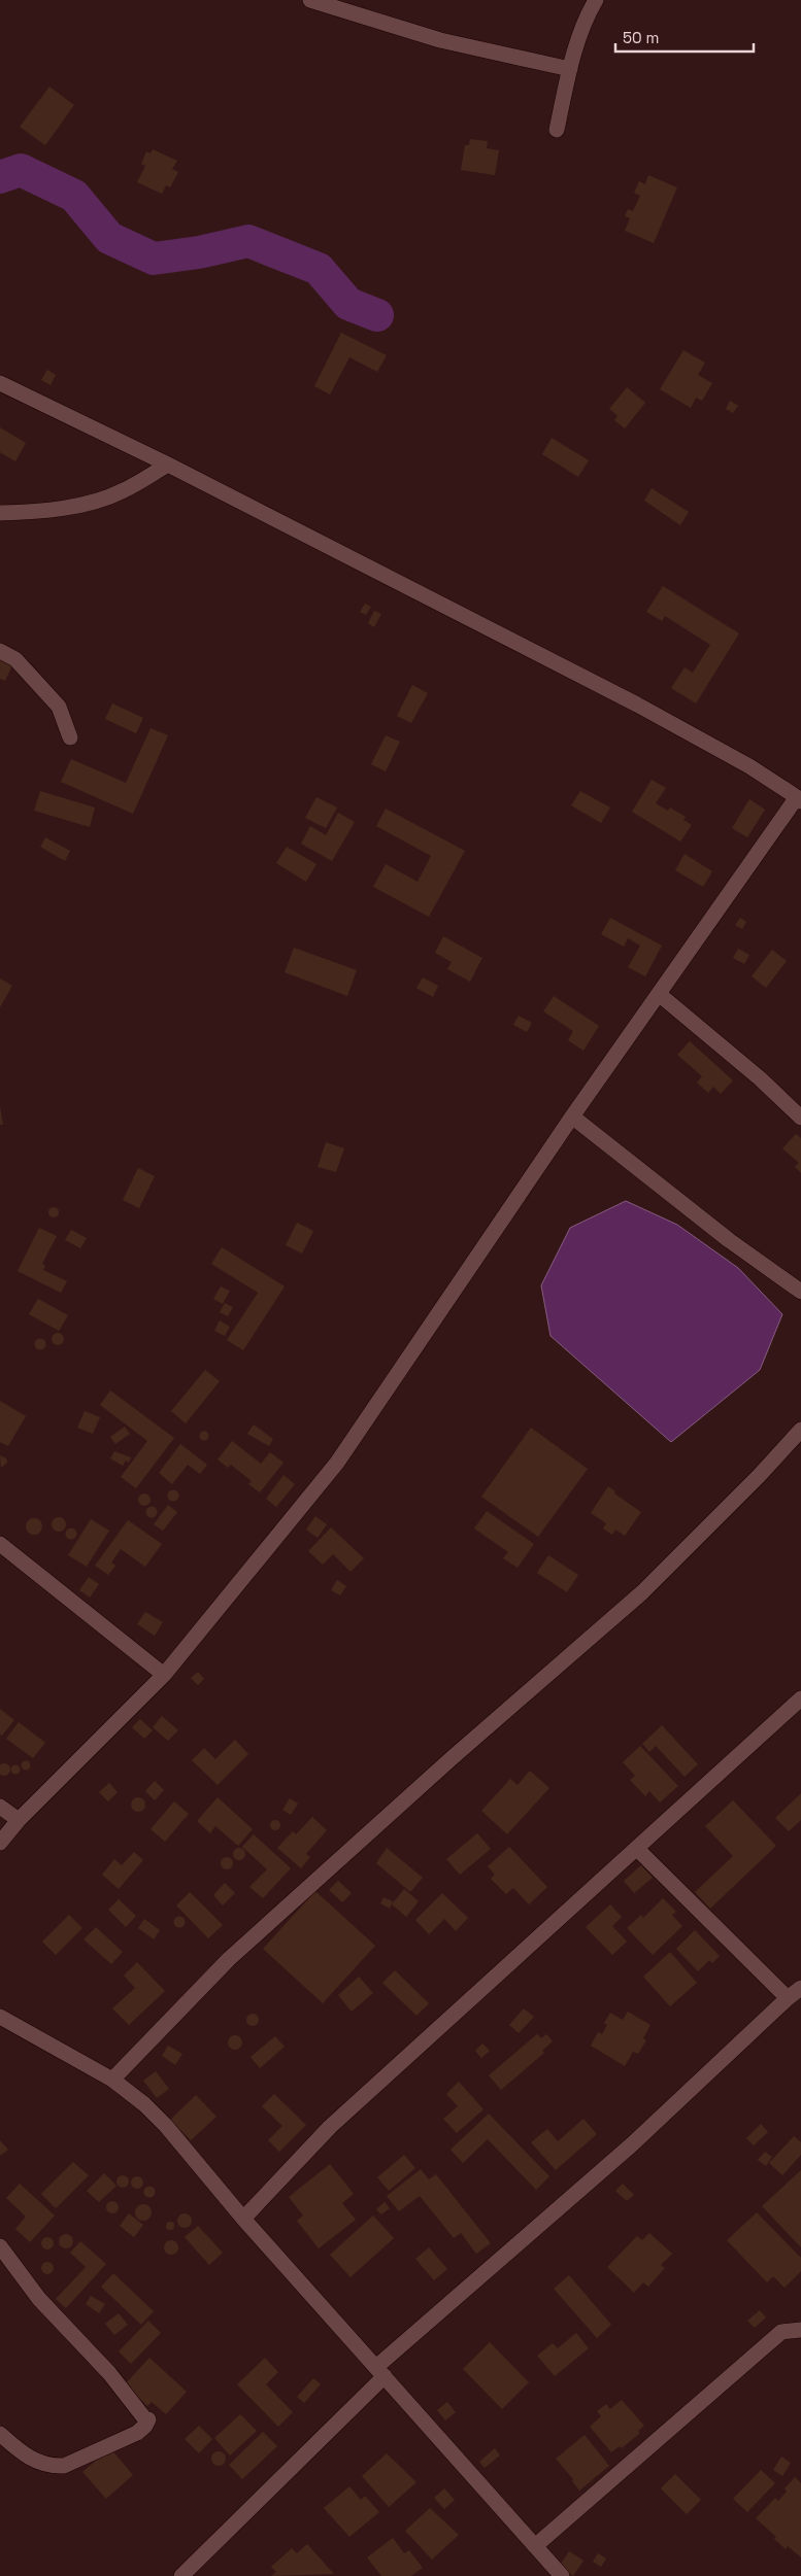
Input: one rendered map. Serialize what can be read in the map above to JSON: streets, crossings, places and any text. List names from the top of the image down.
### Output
{
  "scale_bar": "50 m"
}
